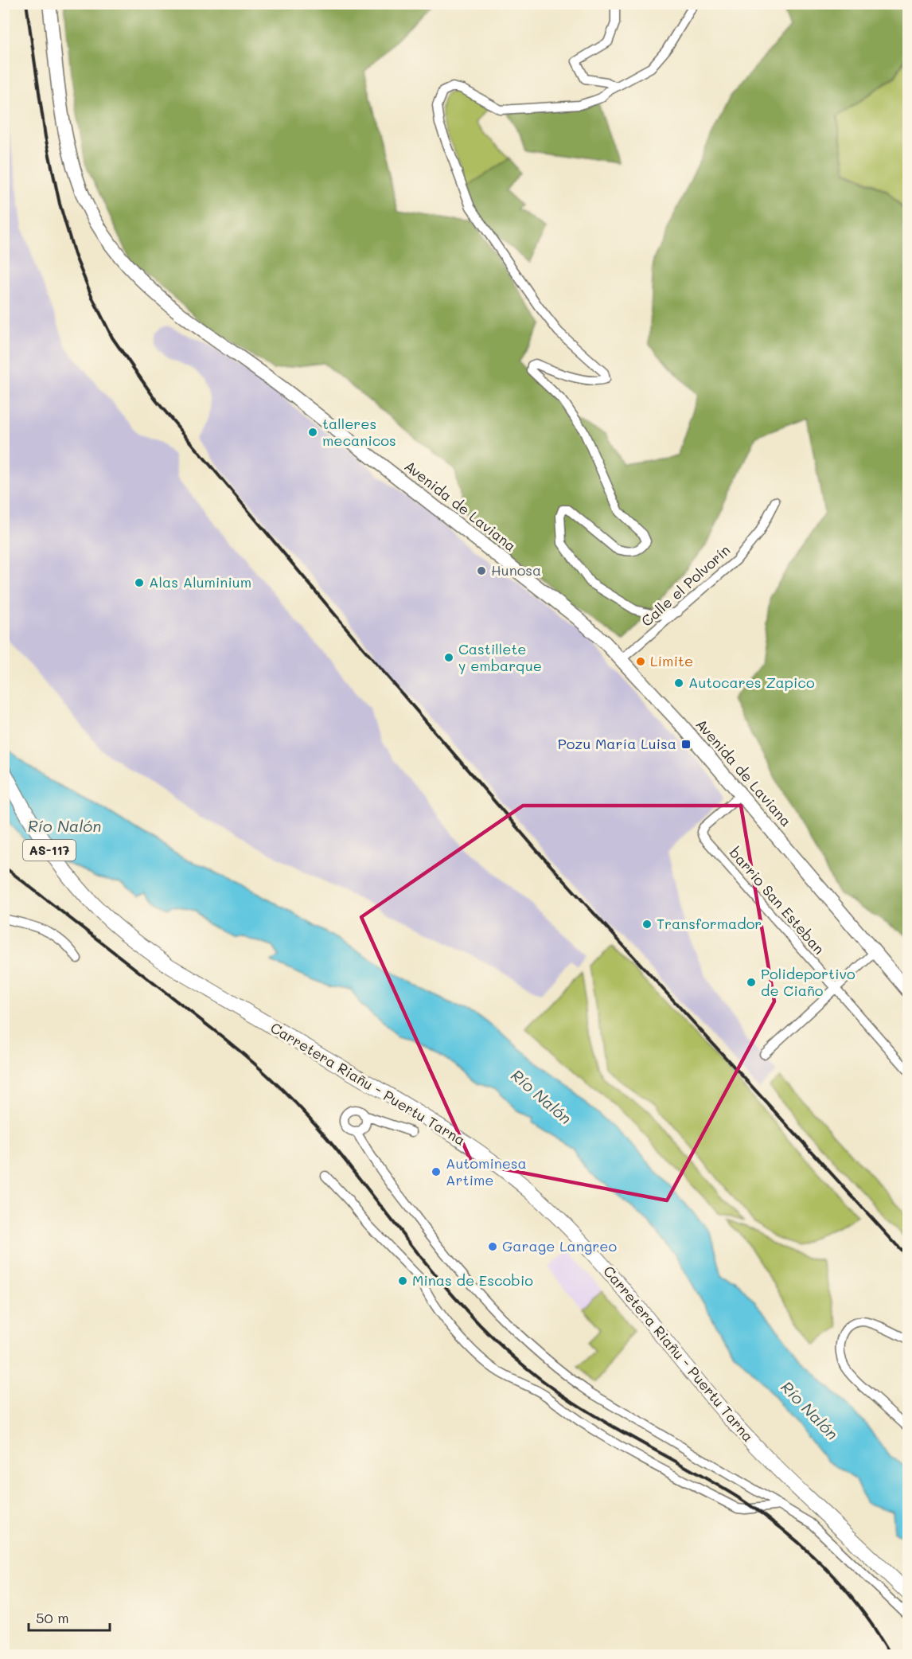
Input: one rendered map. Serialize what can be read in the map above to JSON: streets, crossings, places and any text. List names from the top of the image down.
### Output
{
  "streets": {
    "main road": ["AS-117", "Carretera Riañu - Puertu Tarna"],
    "street": ["Avenida de Laviana", "Calle el Polvorín", "barrio San Esteban"]
  },
  "crossings": [
    ["Avenida de Laviana", "Calle el Polvorín"],
    ["Avenida de Laviana", "barrio San Esteban"]
  ],
  "water": ["Río Nalón"],
  "places": {
    "other": [
      "talleres mecanicos",
      "Hunosa",
      "Alas Aluminium",
      "Castillete y embarque",
      "Límite",
      "Autocares Zapico",
      "Transformador",
      "Polideportivo de Ciaño",
      "Autominesa Artime",
      "Garage Langreo",
      "Minas de Escobio"
    ],
    "transit": ["Pozu María Luisa"]
  },
  "scale_bar": "50 m"
}
